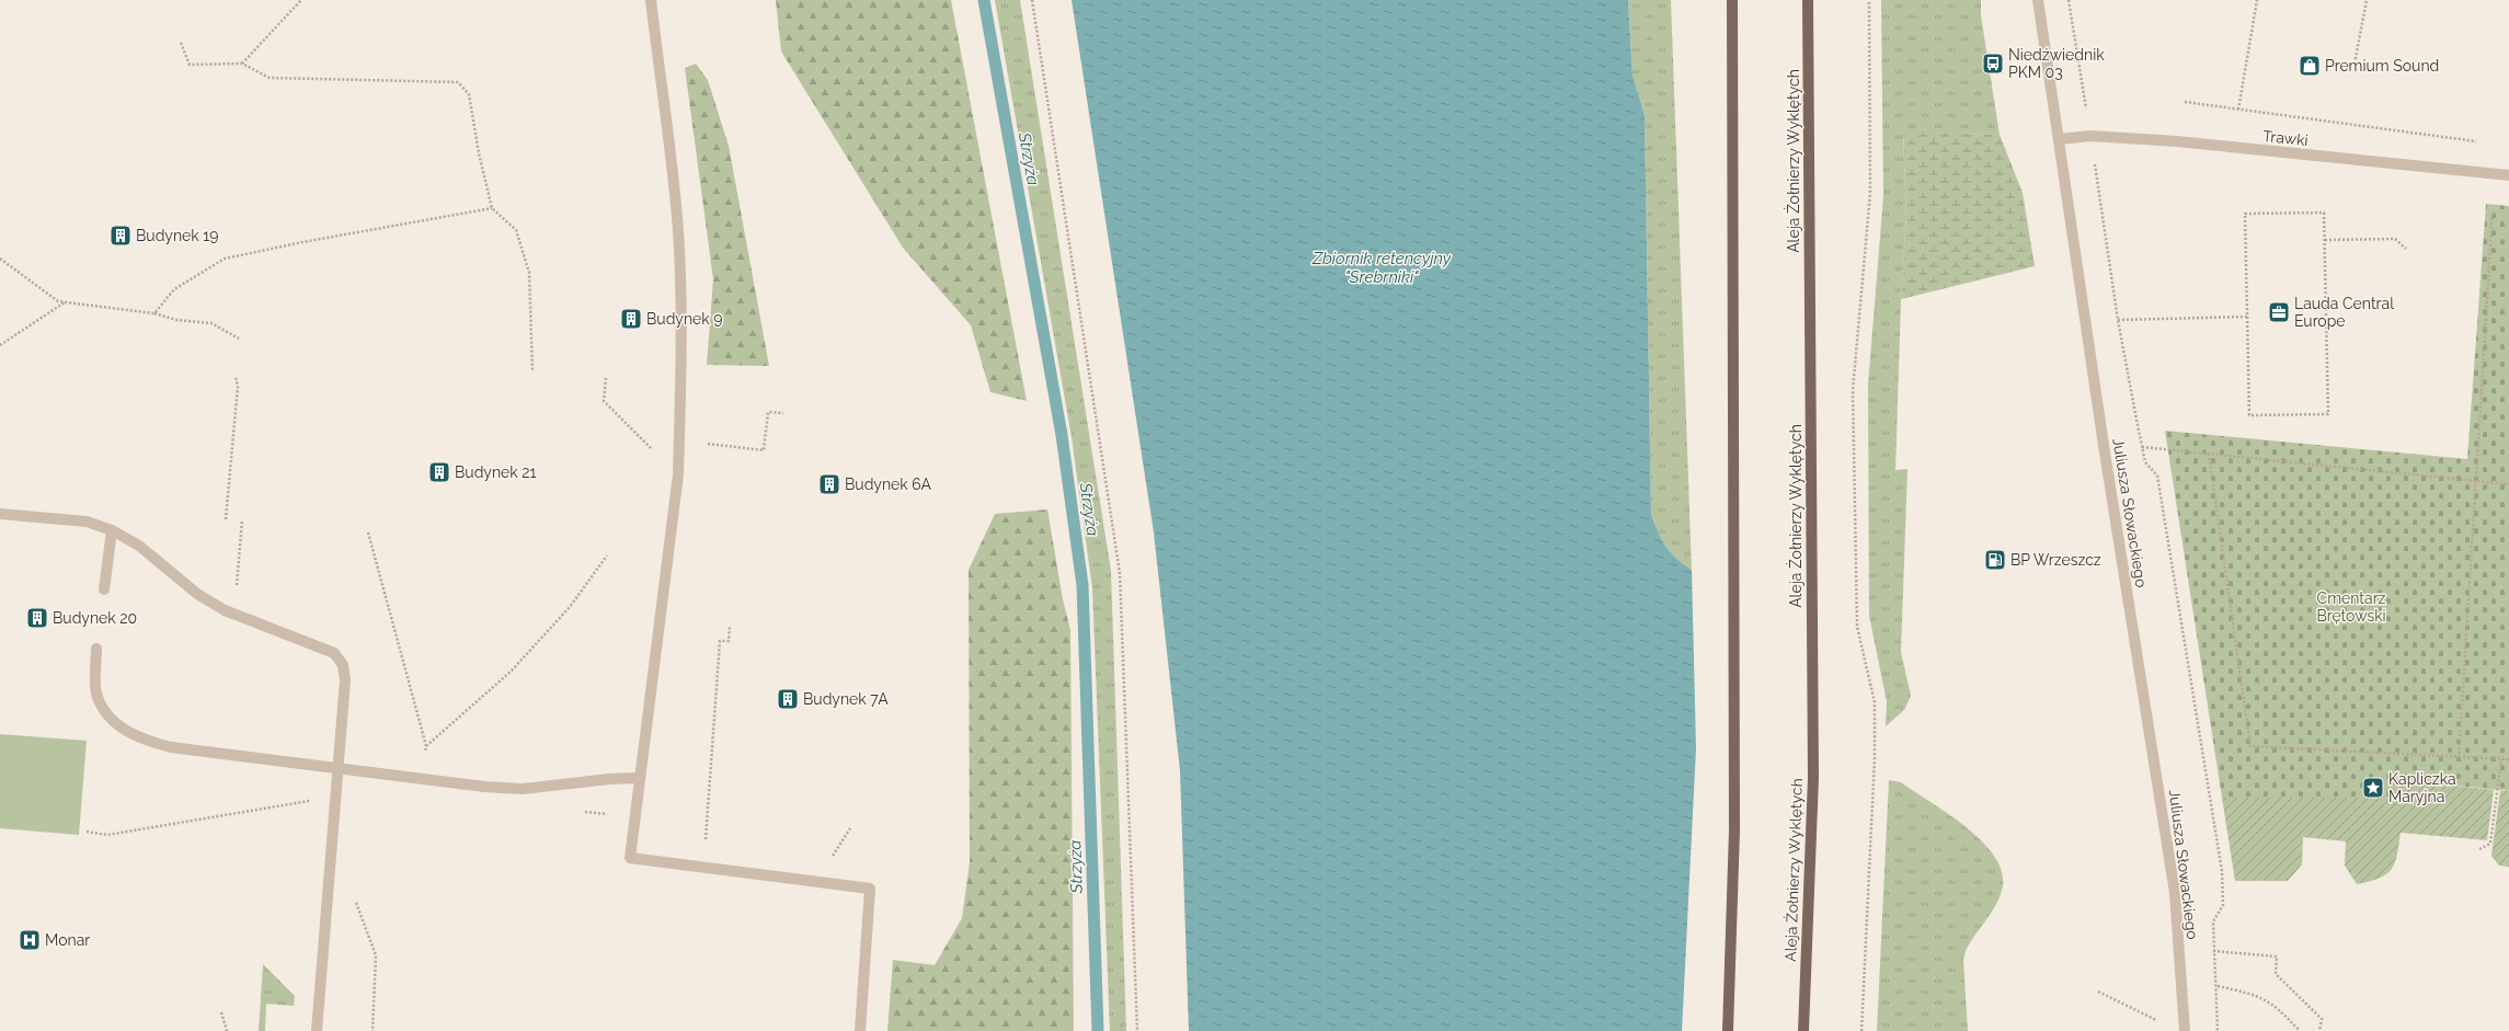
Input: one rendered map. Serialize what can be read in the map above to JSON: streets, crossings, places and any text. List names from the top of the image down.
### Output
{
  "streets": {
    "main road": ["Aleja Żołnierzy Wyklętych"],
    "street": ["Trawki", "Juliusza Słowackiego"]
  },
  "crossings": [
    ["Trawki", "Juliusza Słowackiego"]
  ],
  "water": ["Strzyża", "Zbiornik retencyjny \"Srebrniki\""],
  "parks": ["Cmentarz Brętowski"],
  "places": {
    "bus stop": ["Niedźwiednik PKM 03"],
    "shop": ["Premium Sound"],
    "building": [
      "Budynek 19",
      "Budynek 9",
      "Budynek 21",
      "Budynek 6A",
      "Budynek 20",
      "Budynek 7A"
    ],
    "office": ["Lauda Central Europe"],
    "fuel station": ["BP Wrzeszcz"],
    "place": ["Kapliczka Maryjna"],
    "hospital": ["Monar"]
  }
}
